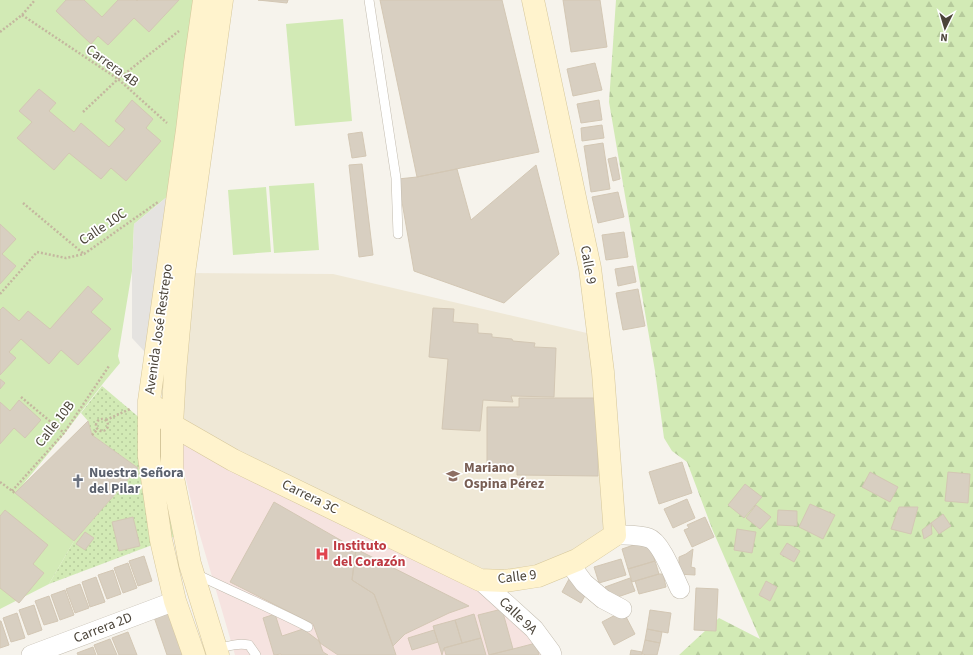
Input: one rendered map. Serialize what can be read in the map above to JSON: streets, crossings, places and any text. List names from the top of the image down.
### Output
{
  "streets": {
    "main road": ["Calle 9", "Avenida José Restrepo", "Carrera 3C"],
    "street": ["Calle 9A", "Carrera 2D"],
    "path": ["Carrera 4B", "Calle 10C", "Calle 10B"]
  },
  "crossings": [
    ["Carrera 4B", "Avenida José Restrepo"],
    ["Calle 10C", "Avenida José Restrepo"],
    ["Calle 9", "Carrera 3C"],
    ["Calle 9", "Calle 9A"],
    ["Avenida José Restrepo", "Carrera 3C"],
    ["Avenida José Restrepo", "Carrera 2D"],
    ["Carrera 3C", "Calle 9A"]
  ],
  "places": {
    "school or university": ["Mariano Ospina Pérez"],
    "church": ["Nuestra Señora del Pilar"],
    "hospital": ["Instituto del Corazón"]
  },
  "north": "bottom"
}
